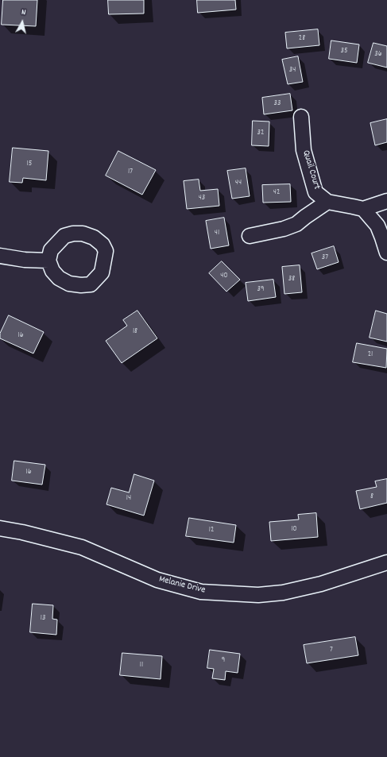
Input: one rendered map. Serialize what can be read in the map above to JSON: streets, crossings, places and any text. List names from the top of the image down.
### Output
{
  "streets": {
    "street": ["Quail Court", "Melanie Drive"]
  },
  "house_numbers": [
    "28",
    "35",
    "36",
    "34",
    "33",
    "32",
    "15",
    "17",
    "44",
    "42",
    "43",
    "41",
    "37",
    "40",
    "38",
    "39",
    "18",
    "16",
    "21",
    "16",
    "8",
    "14",
    "10",
    "12",
    "13",
    "7",
    "9",
    "11"
  ],
  "north": "top"
}
